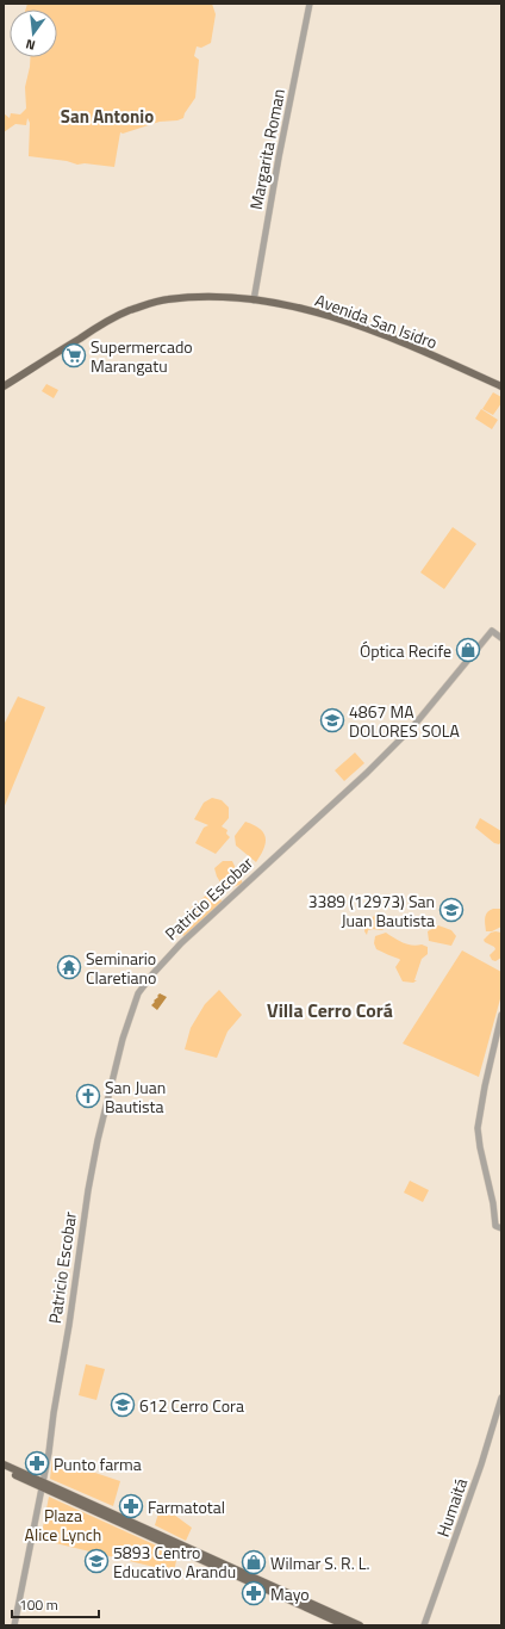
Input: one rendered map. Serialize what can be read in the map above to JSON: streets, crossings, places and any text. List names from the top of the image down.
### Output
{
  "streets": {
    "main road": ["Avenida San Isidro"],
    "street": ["Margarita Roman", "Patricio Escobar", "Humaitá"]
  },
  "crossings": [
    ["Margarita Roman", "Avenida San Isidro"]
  ],
  "districts": ["San Antonio", "Villa Cerro Corá"],
  "parks": ["Plaza Alice Lynch"],
  "places": {
    "supermarket": ["Supermercado Marangatu"],
    "shop": ["Óptica Recife", "Wilmar S. R. L."],
    "school or university": [
      "4867 MA DOLORES SOLA",
      "3389 (12973) San Juan Bautista",
      "612 Cerro Cora",
      "5893 Centro Educativo Arandu"
    ],
    "temple": ["Seminario Claretiano"],
    "church": ["San Juan Bautista"],
    "pharmacy": ["Punto farma", "Farmatotal", "Mayo"]
  },
  "scale_bar": "100 m",
  "north": "bottom"
}
